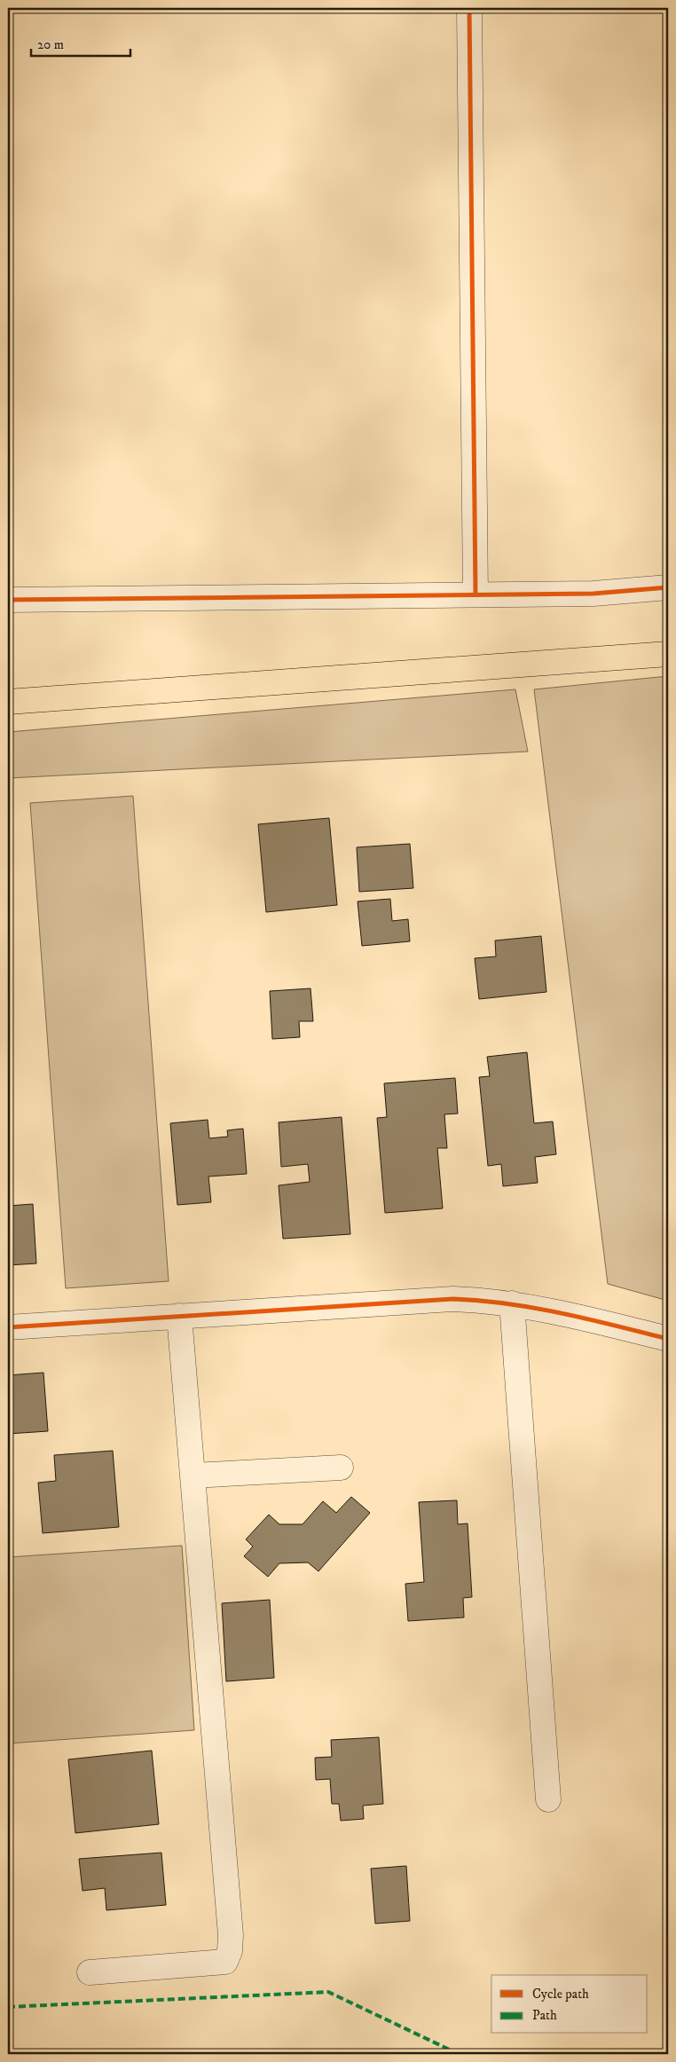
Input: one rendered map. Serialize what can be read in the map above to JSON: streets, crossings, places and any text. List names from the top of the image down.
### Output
{
  "legend": ["Cycle path", "Path"],
  "scale_bar": "20 m"
}
